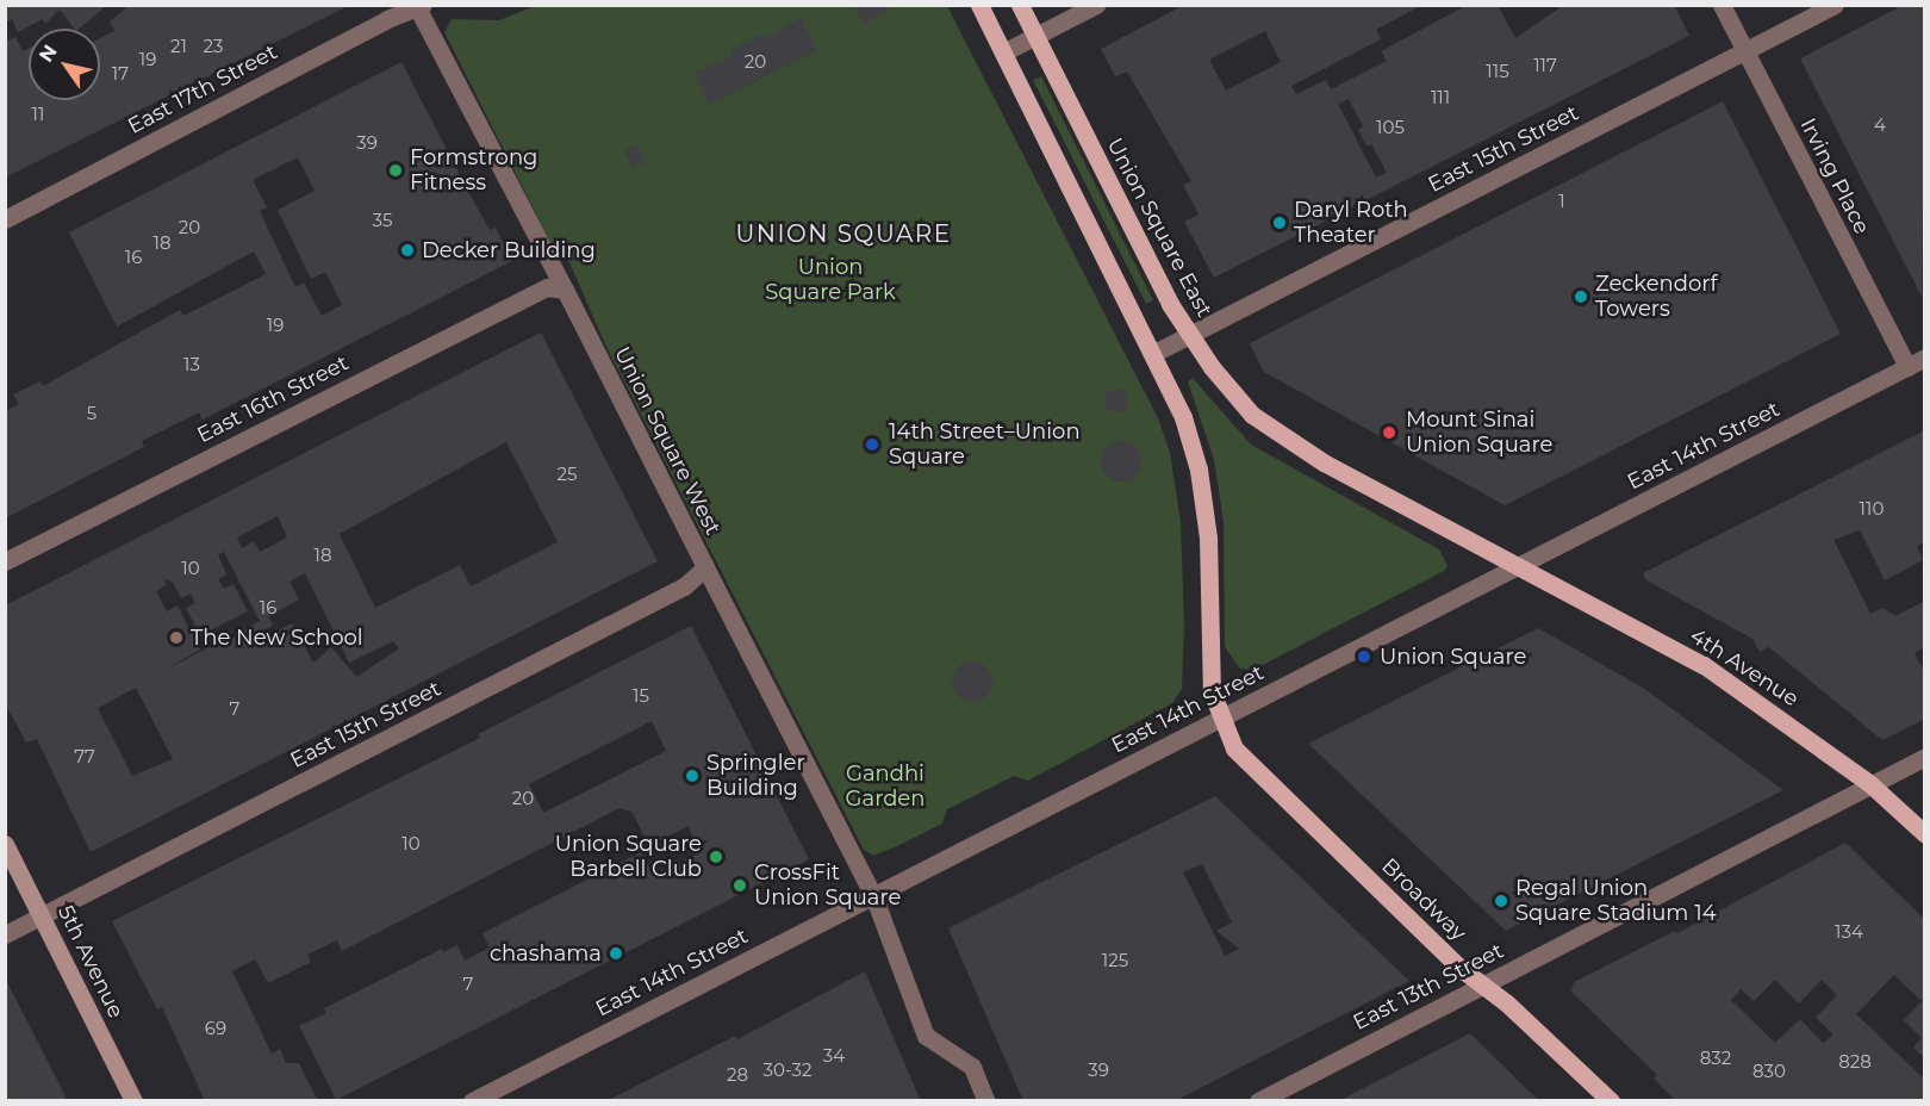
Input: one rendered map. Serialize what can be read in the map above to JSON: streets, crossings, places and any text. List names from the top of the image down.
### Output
{
  "streets": {
    "main road": [
      "Union Square East",
      "4th Avenue",
      "Broadway",
      "5th Avenue"
    ],
    "street": [
      "East 17th Street",
      "East 15th Street",
      "Irving Place",
      "East 16th Street",
      "Union Square West",
      "East 14th Street",
      "East 13th Street"
    ]
  },
  "crossings": [
    ["East 17th Street", "Union Square West"],
    ["East 15th Street", "Irving Place"],
    ["East 15th Street", "Union Square East"],
    ["East 15th Street", "Union Square West"],
    ["East 15th Street", "5th Avenue"],
    ["Irving Place", "East 14th Street"],
    ["Union Square East", "East 14th Street"],
    ["Union Square East", "4th Avenue"],
    ["East 16th Street", "Union Square West"],
    ["Union Square West", "East 14th Street"],
    ["East 14th Street", "4th Avenue"],
    ["East 14th Street", "Broadway"],
    ["4th Avenue", "East 13th Street"],
    ["Broadway", "East 13th Street"]
  ],
  "districts": ["UNION SQUARE"],
  "parks": ["Union Square Park", "Gandhi Garden"],
  "places": [
    "Formstrong Fitness",
    "Daryl Roth Theater",
    "Decker Building",
    "Zeckendorf Towers",
    "Mount Sinai Union Square",
    "14th Street–Union Square",
    "The New School",
    "Union Square",
    "Springler Building",
    "Union Square Barbell Club",
    "CrossFit Union Square",
    "Regal Union Square Stadium 14",
    "chashama"
  ],
  "house_numbers": [
    "21",
    "23",
    "19",
    "20",
    "117",
    "115",
    "17",
    "111",
    "11",
    "4",
    "105",
    "39",
    "1",
    "35",
    "20",
    "18",
    "16",
    "19",
    "13",
    "5",
    "25",
    "110",
    "18",
    "10",
    "16",
    "15",
    "7",
    "77",
    "20",
    "10",
    "134",
    "125",
    "7",
    "69",
    "34",
    "832",
    "828",
    "30-32",
    "39",
    "830",
    "28"
  ],
  "north": "top left"
}
